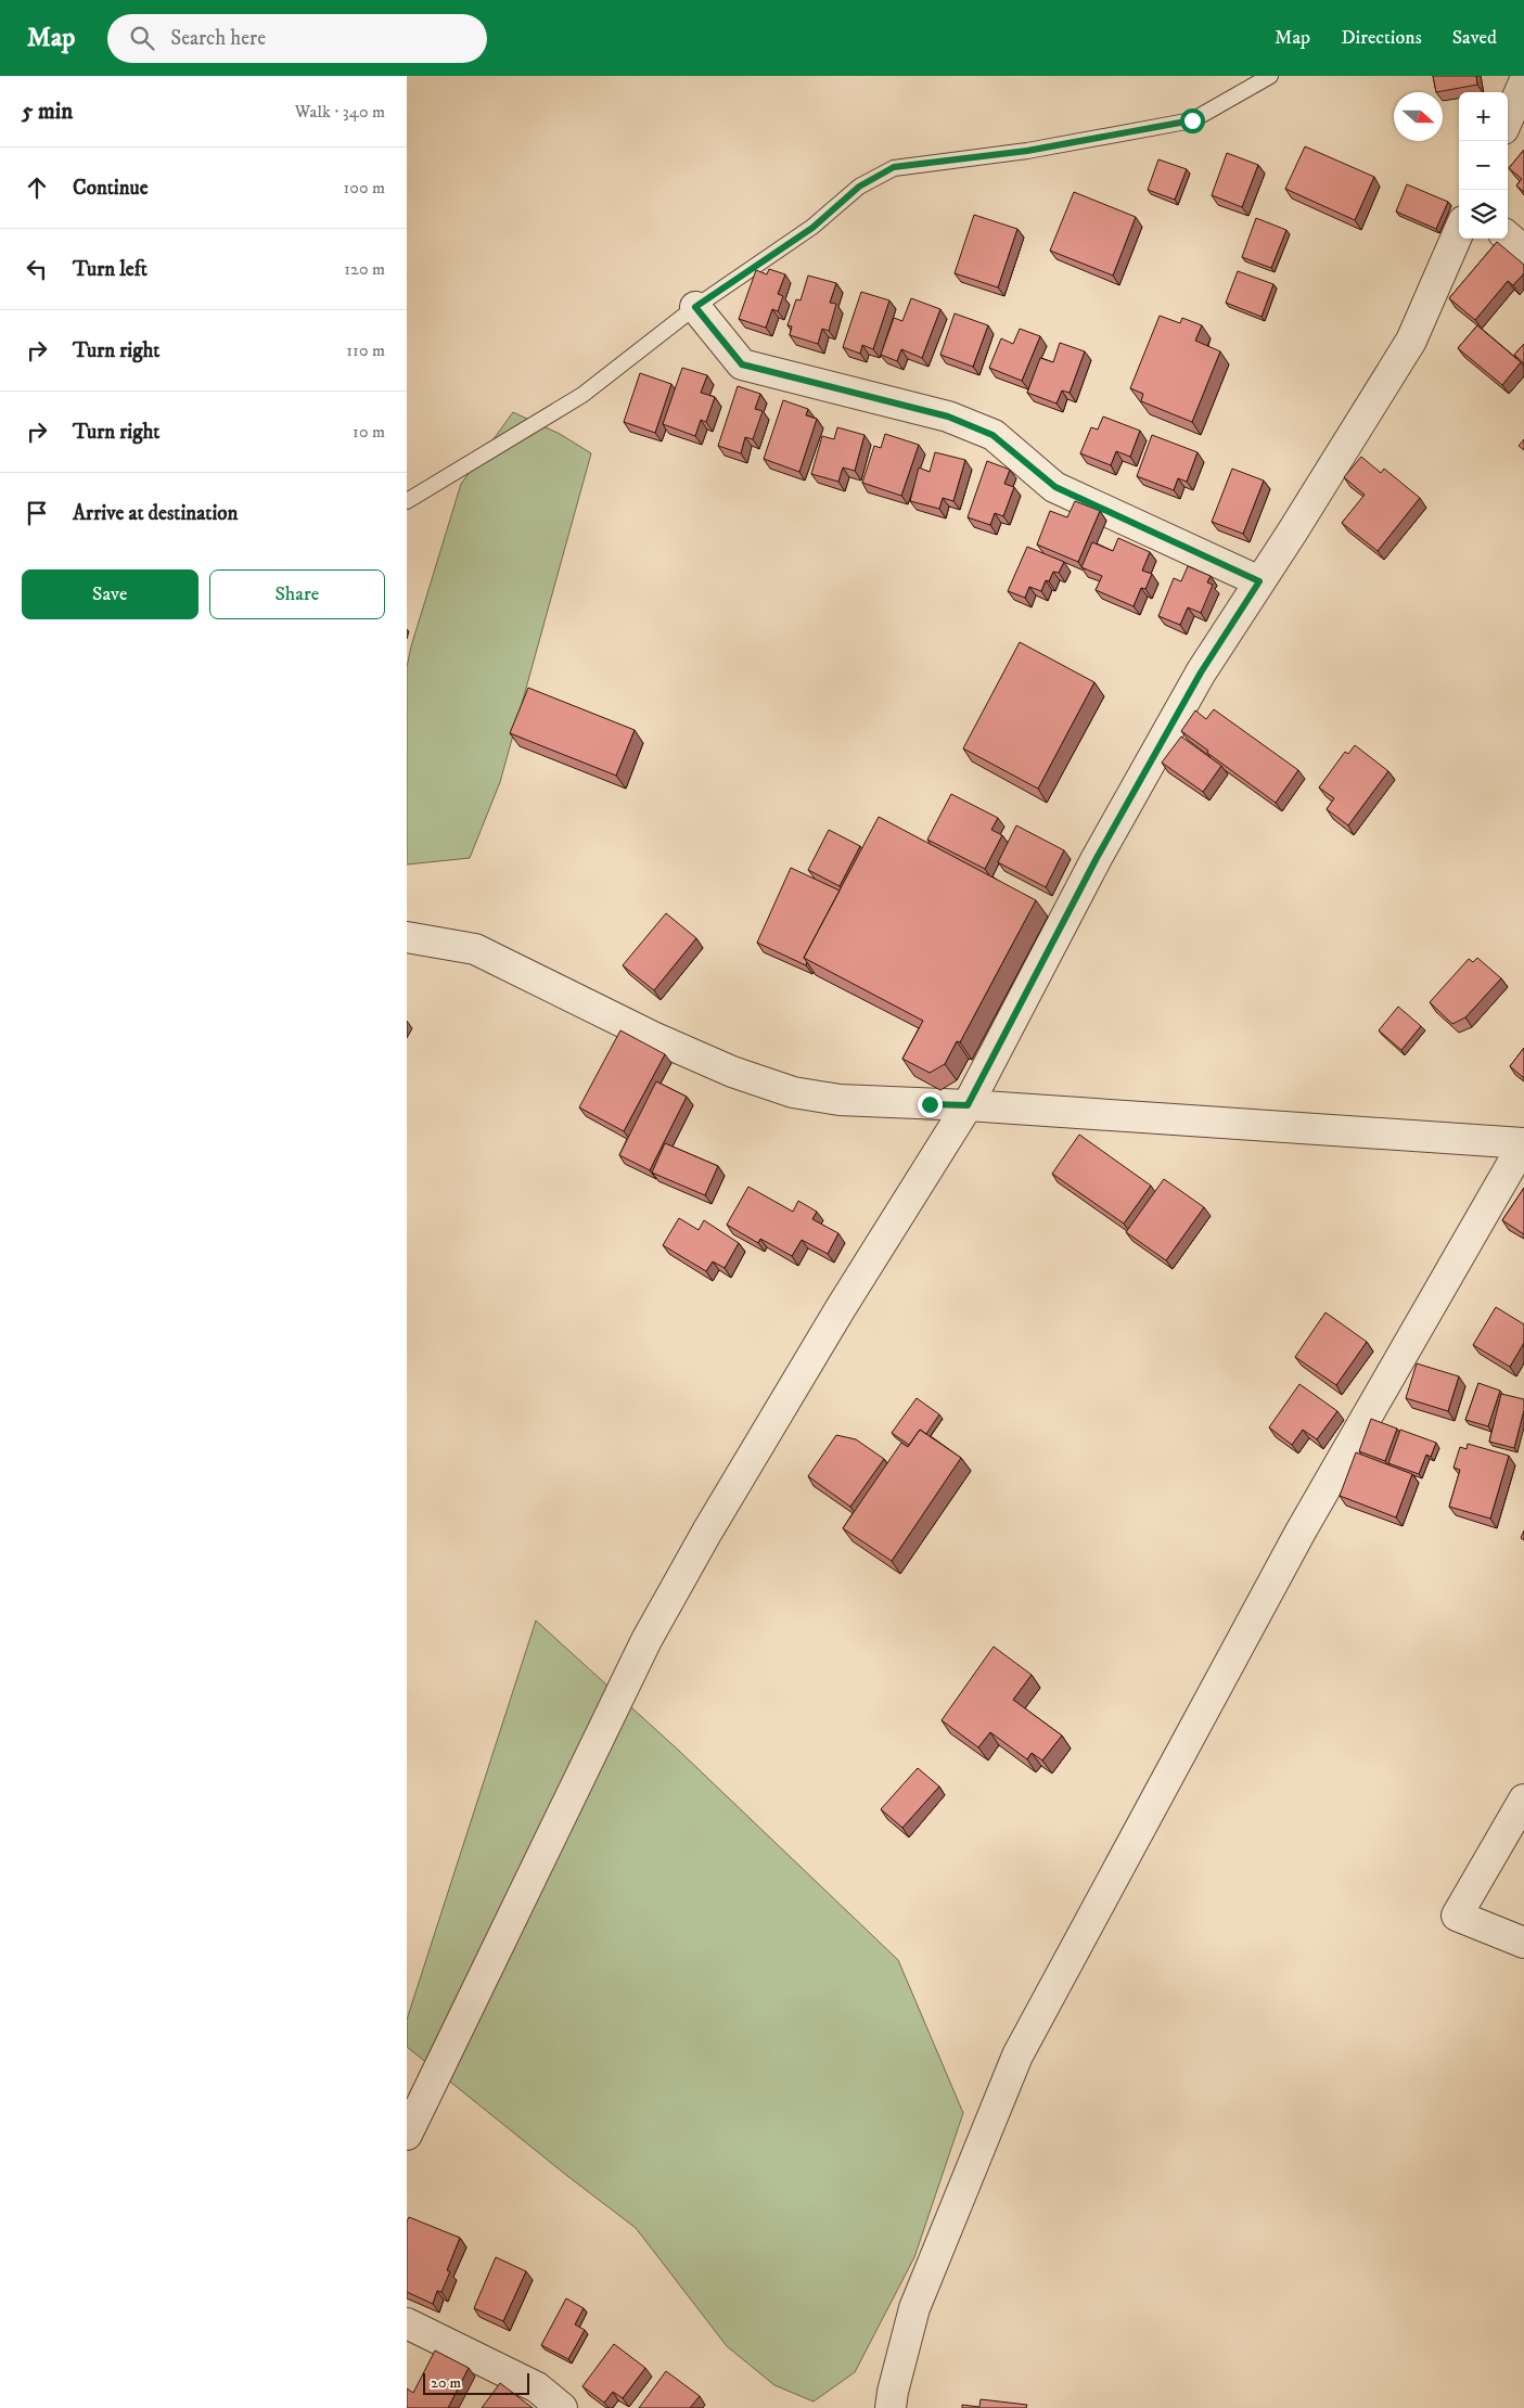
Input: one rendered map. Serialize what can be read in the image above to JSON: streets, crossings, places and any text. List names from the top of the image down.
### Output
{
  "scale_bar": "20 m",
  "north": "right",
  "page": {
    "header": "Map",
    "search": "Search here",
    "nav": ["Map", "Directions", "Saved"],
    "heading": ["5 min", "Walk · 340 m"],
    "map_buttons": ["+", "−"],
    "list": [
      ["Continue", "100 m"],
      ["Turn left", "120 m"],
      ["Turn right", "110 m"],
      ["Turn right", "10 m"],
      "Arrive at destination"
    ],
    "buttons": ["Save", "Share"],
    "scale": "20 m"
  }
}
